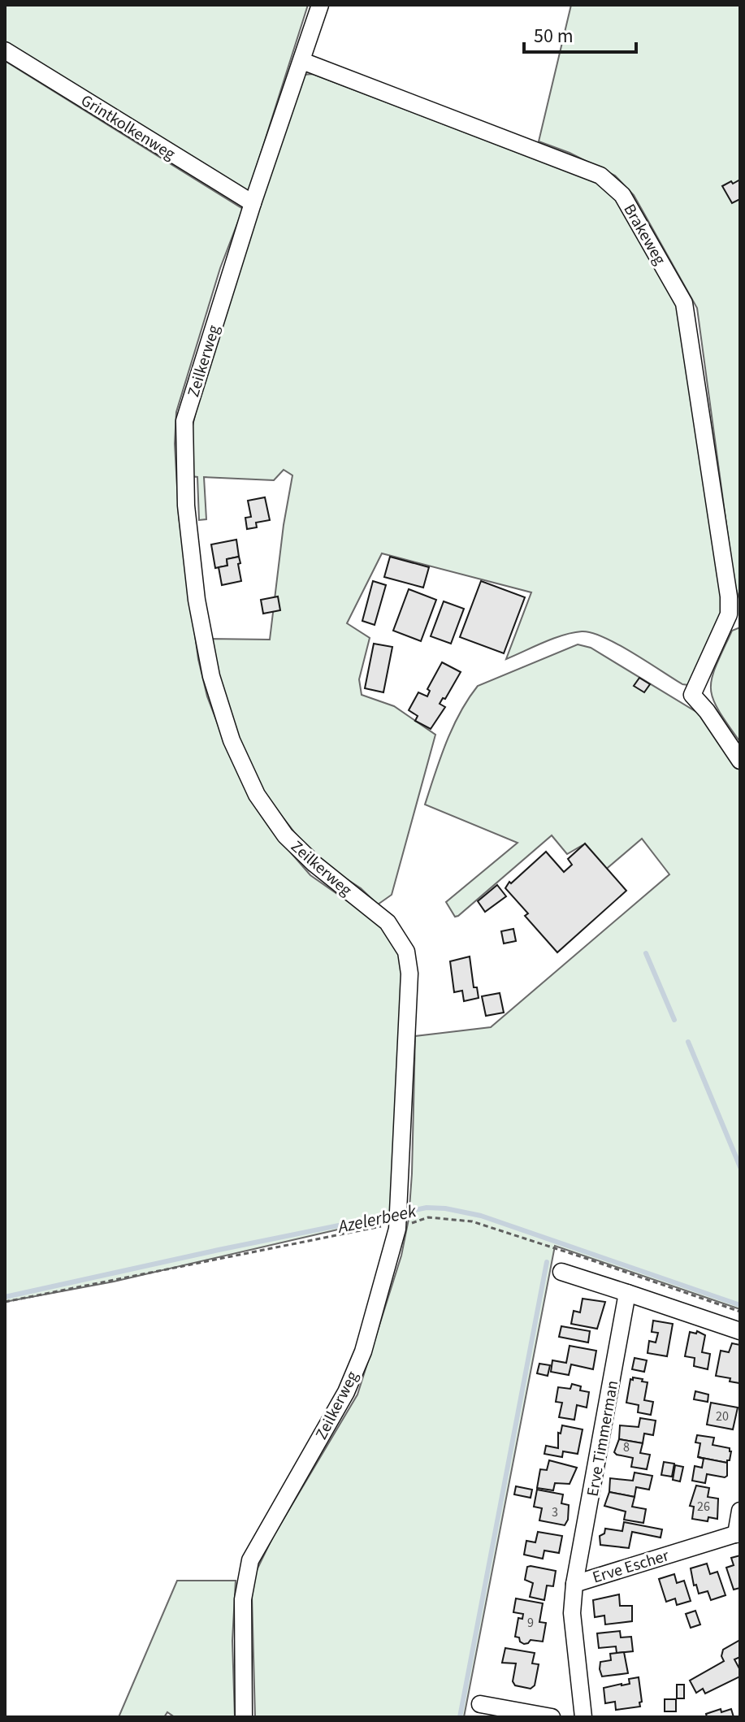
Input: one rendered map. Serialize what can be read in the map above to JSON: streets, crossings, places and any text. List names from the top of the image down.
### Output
{
  "streets": {
    "street": [
      "Grintkolkenweg",
      "Brakeweg",
      "Zeilkerweg",
      "Erve Timmerman",
      "Erve Escher"
    ]
  },
  "crossings": [
    ["Grintkolkenweg", "Zeilkerweg"],
    ["Brakeweg", "Zeilkerweg"],
    ["Erve Timmerman", "Erve Escher"]
  ],
  "water": ["Azelerbeek"],
  "house_numbers": [
    "20",
    "8",
    "26",
    "3",
    "9"
  ],
  "scale_bar": "50 m"
}
